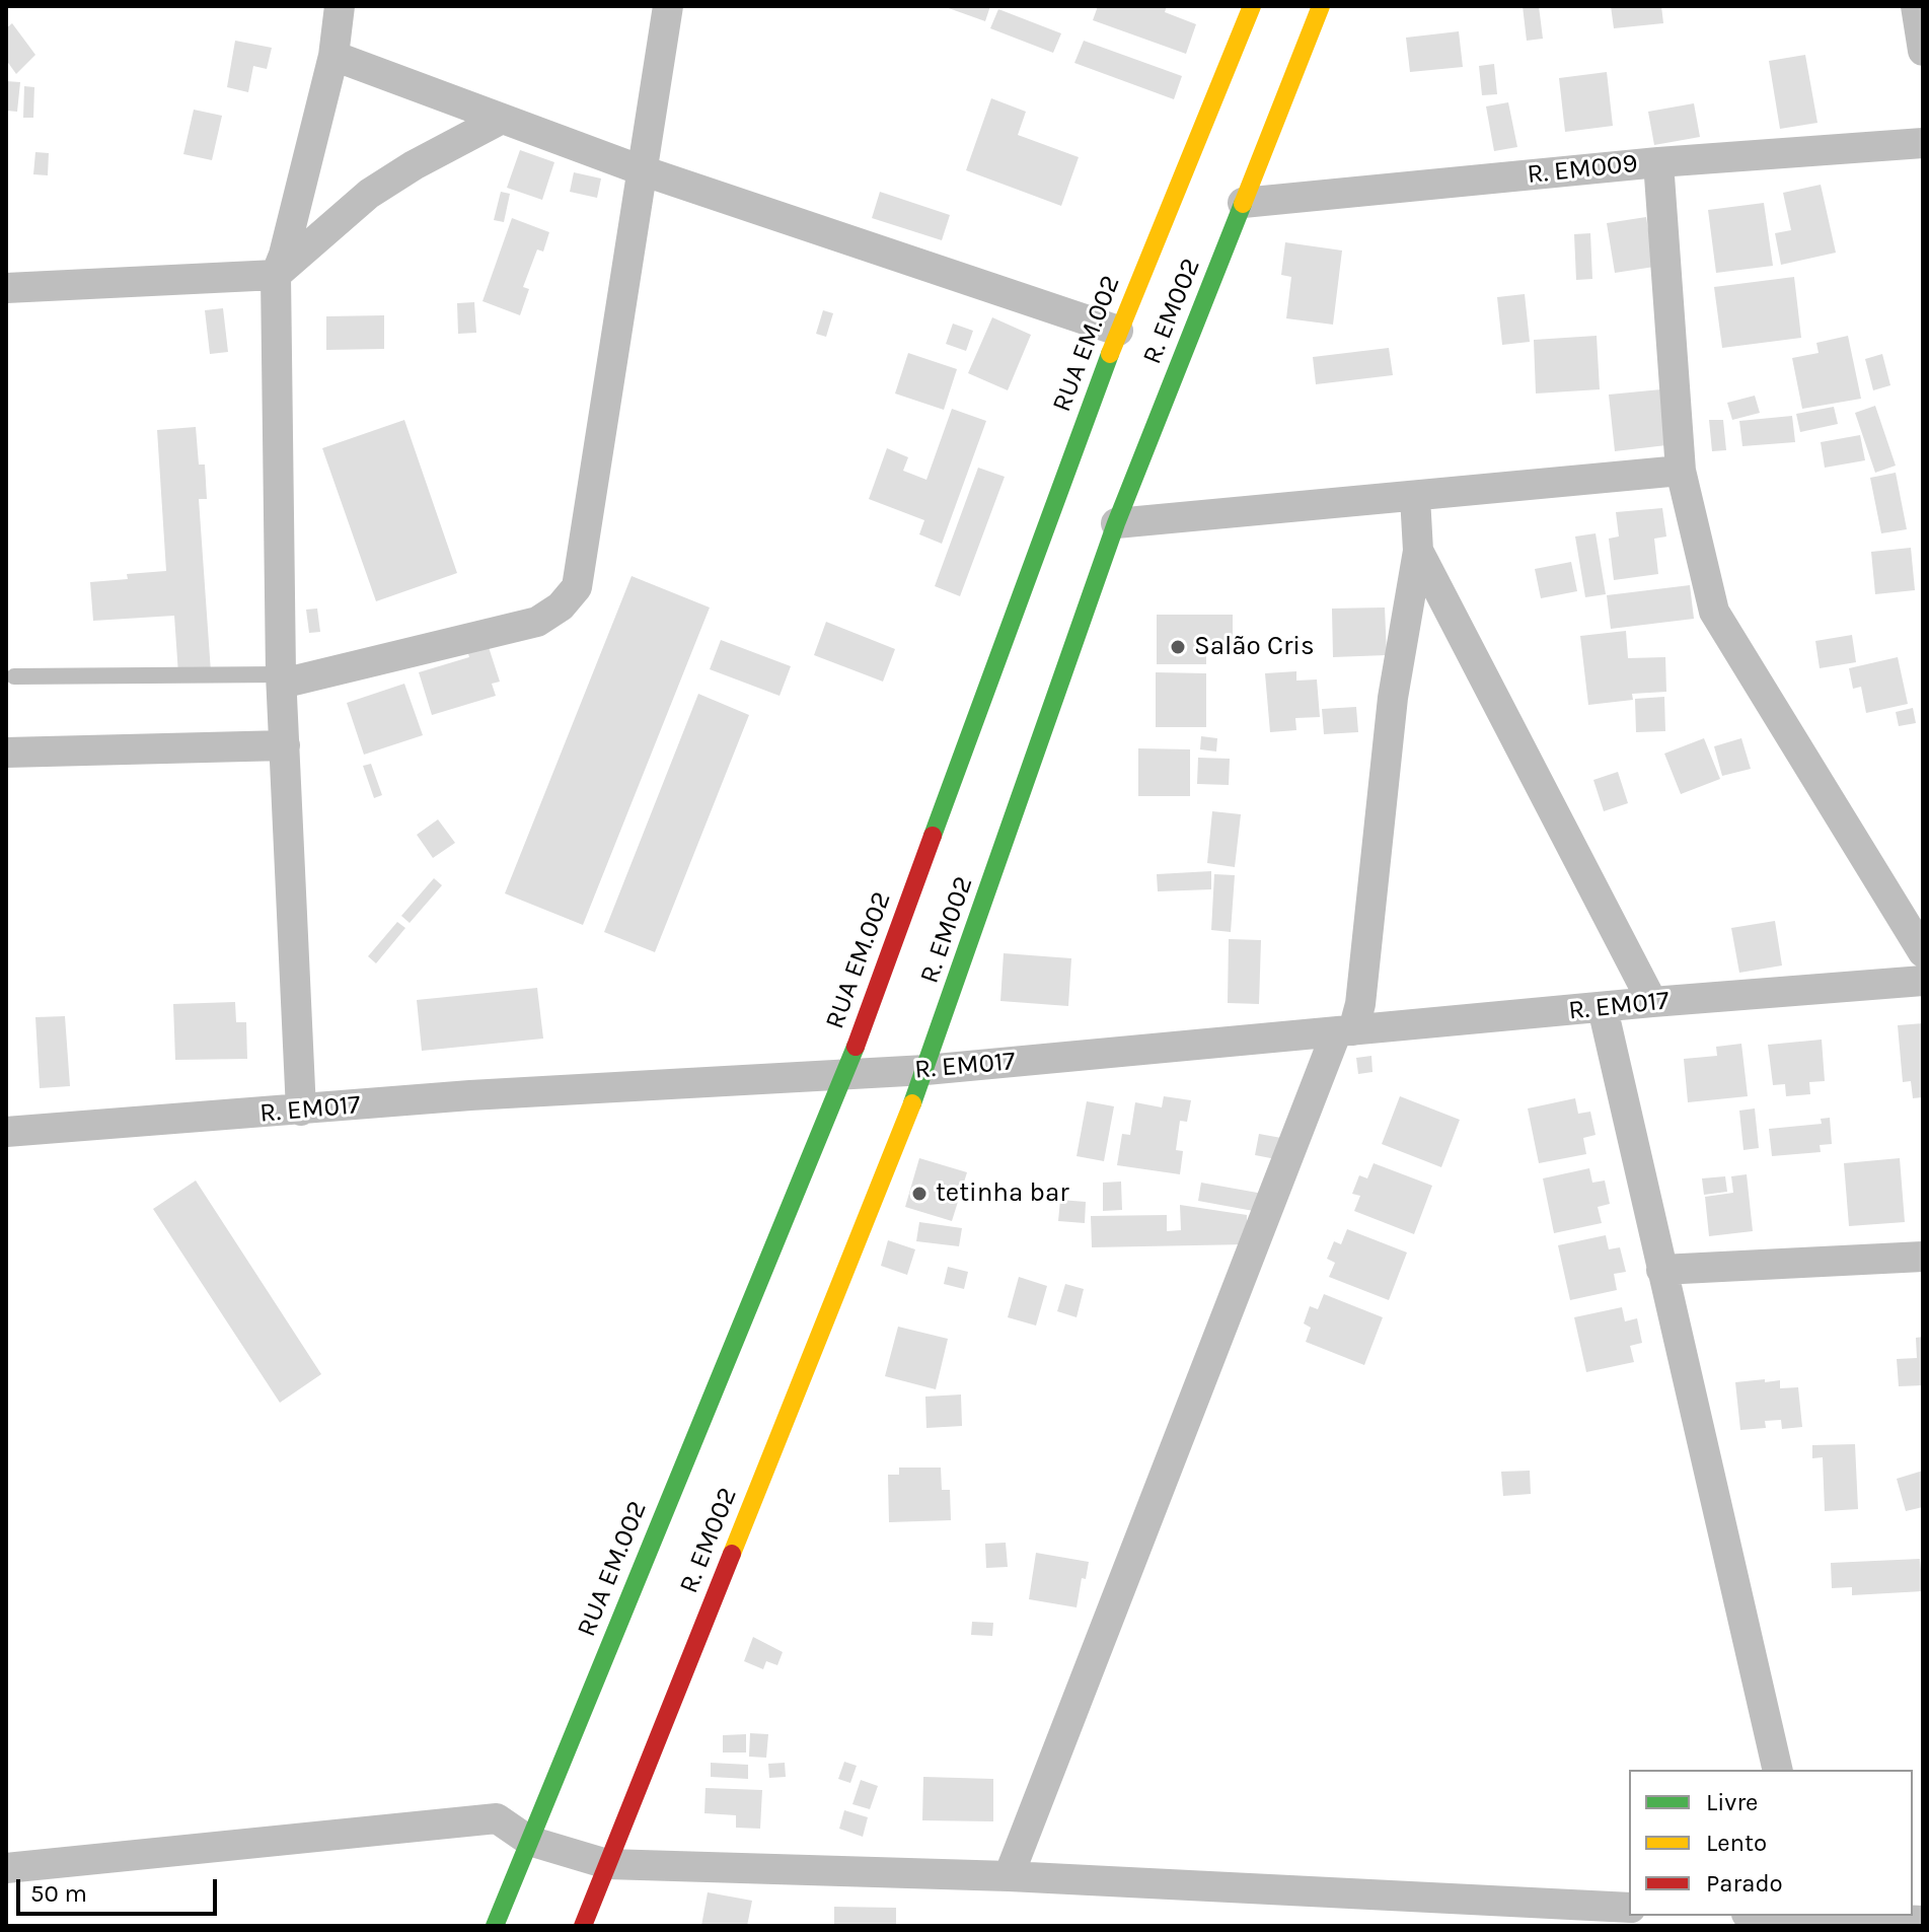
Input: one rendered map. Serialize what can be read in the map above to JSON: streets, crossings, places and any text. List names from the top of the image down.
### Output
{
  "streets": {
    "street": [
      "R. EM009",
      "R. EM002",
      "RUA EM.002",
      "R. EM017"
    ]
  },
  "crossings": [
    ["R. EM009", "R. EM002"],
    ["R. EM002", "R. EM017"],
    ["RUA EM.002", "R. EM017"]
  ],
  "places": ["Salão Cris", "tetinha bar"],
  "legend": ["Livre", "Lento", "Parado"],
  "scale_bar": "50 m"
}
